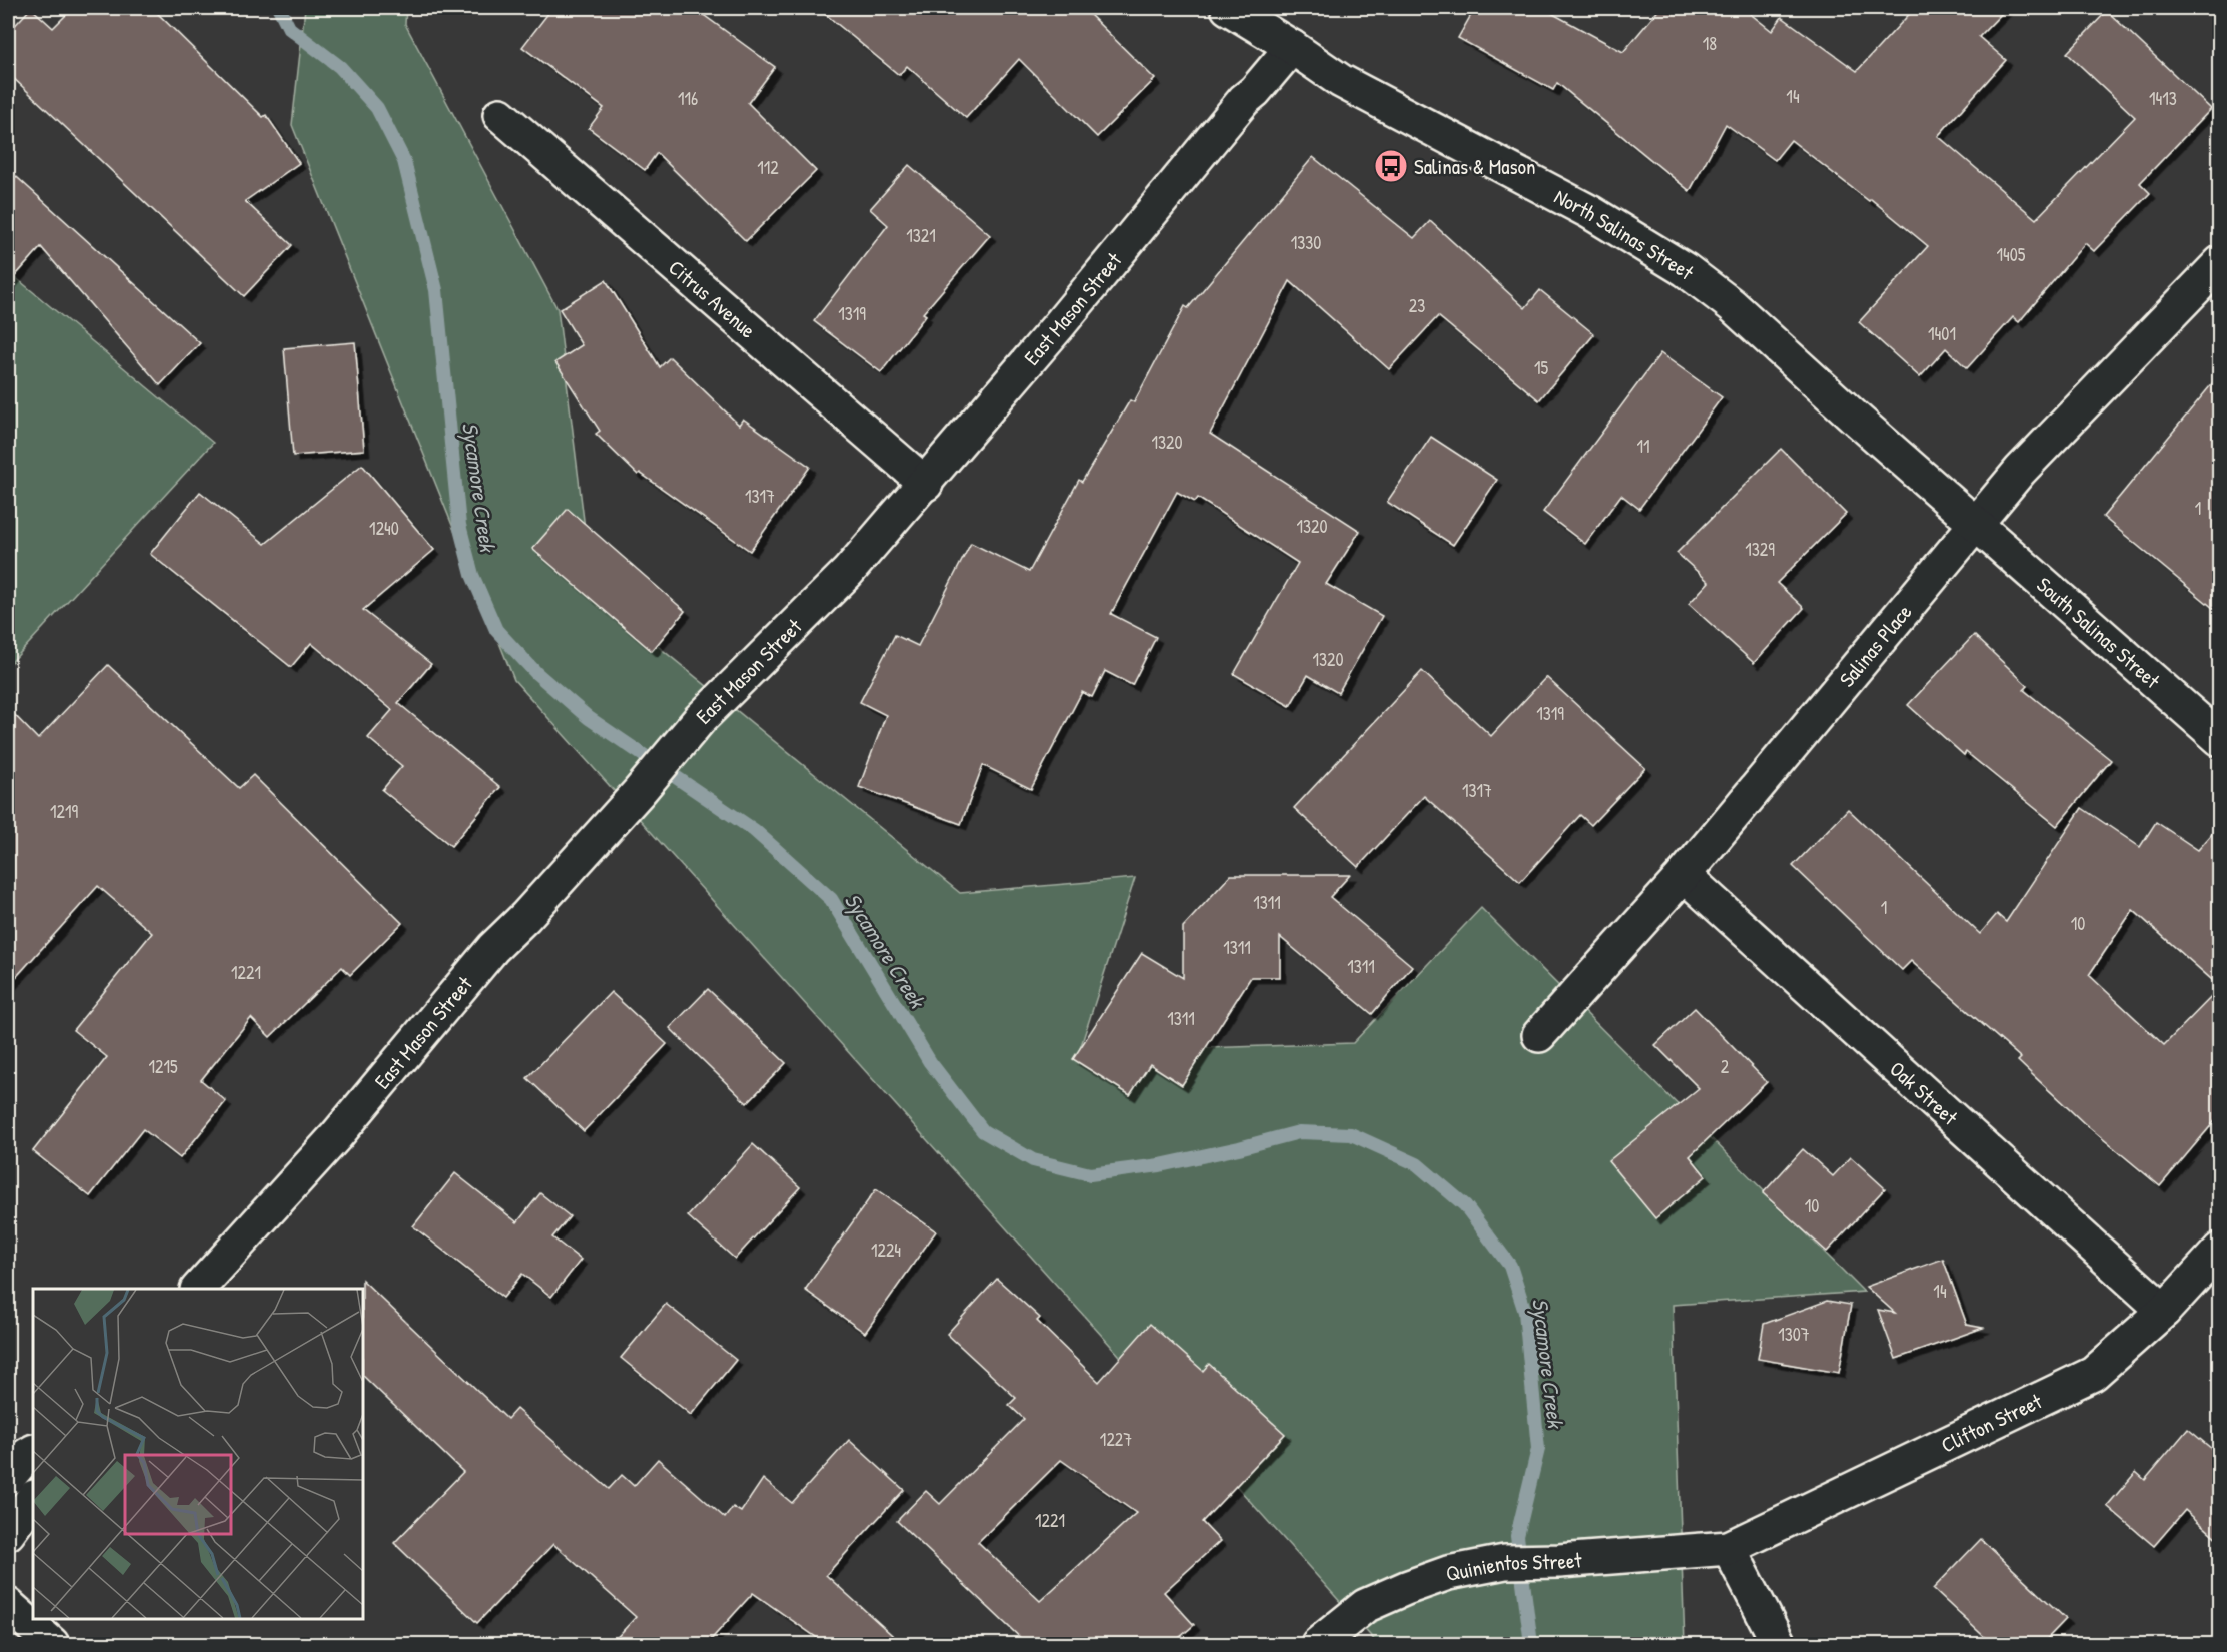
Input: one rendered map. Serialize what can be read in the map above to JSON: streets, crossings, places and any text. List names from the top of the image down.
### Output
{
  "streets": {
    "street": [
      "North Salinas Street",
      "Citrus Avenue",
      "East Mason Street",
      "South Salinas Street",
      "Salinas Place",
      "Oak Street",
      "Clifton Street",
      "Quinientos Street"
    ]
  },
  "crossings": [
    ["North Salinas Street", "East Mason Street"],
    ["North Salinas Street", "South Salinas Street"],
    ["North Salinas Street", "Salinas Place"],
    ["Citrus Avenue", "East Mason Street"],
    ["South Salinas Street", "Salinas Place"],
    ["Salinas Place", "Oak Street"],
    ["Oak Street", "Clifton Street"],
    ["Clifton Street", "Quinientos Street"]
  ],
  "water": ["Sycamore Creek"],
  "places": {
    "bus stop": ["Salinas & Mason"]
  },
  "house_numbers": [
    "18",
    "14",
    "116",
    "1413",
    "112",
    "1321",
    "1330",
    "1405",
    "23",
    "1319",
    "1401",
    "15",
    "1320",
    "11",
    "1317",
    "1",
    "1320",
    "1240",
    "1329",
    "1320",
    "1319",
    "1317",
    "1219",
    "1311",
    "1",
    "10",
    "1311",
    "1311",
    "1221",
    "1311",
    "1215",
    "2",
    "10",
    "1224",
    "14",
    "1307",
    "1227",
    "1221"
  ]
}
